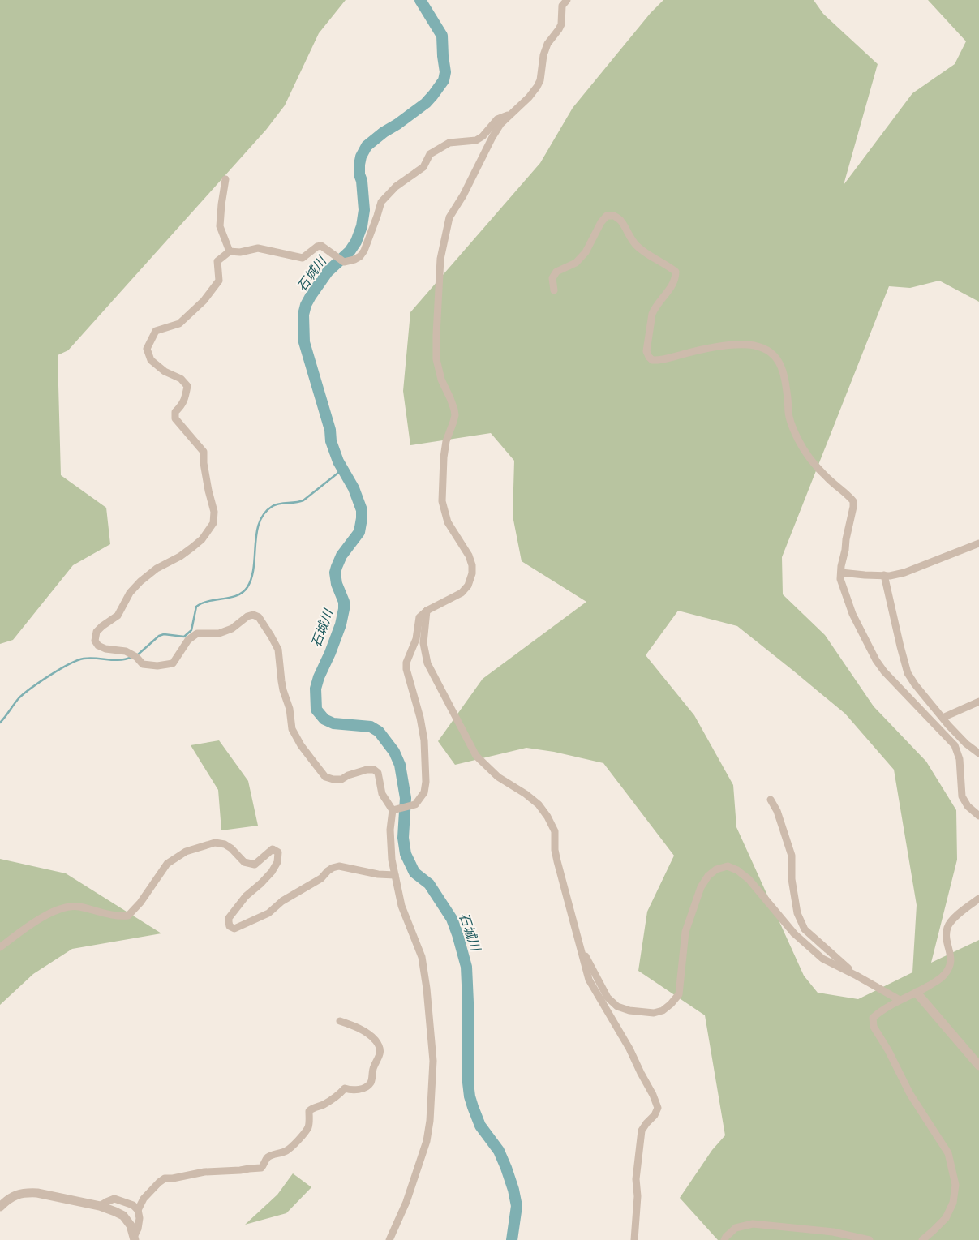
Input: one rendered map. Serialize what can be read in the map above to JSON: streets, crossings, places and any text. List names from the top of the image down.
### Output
{
  "water": ["石城川"]
}
